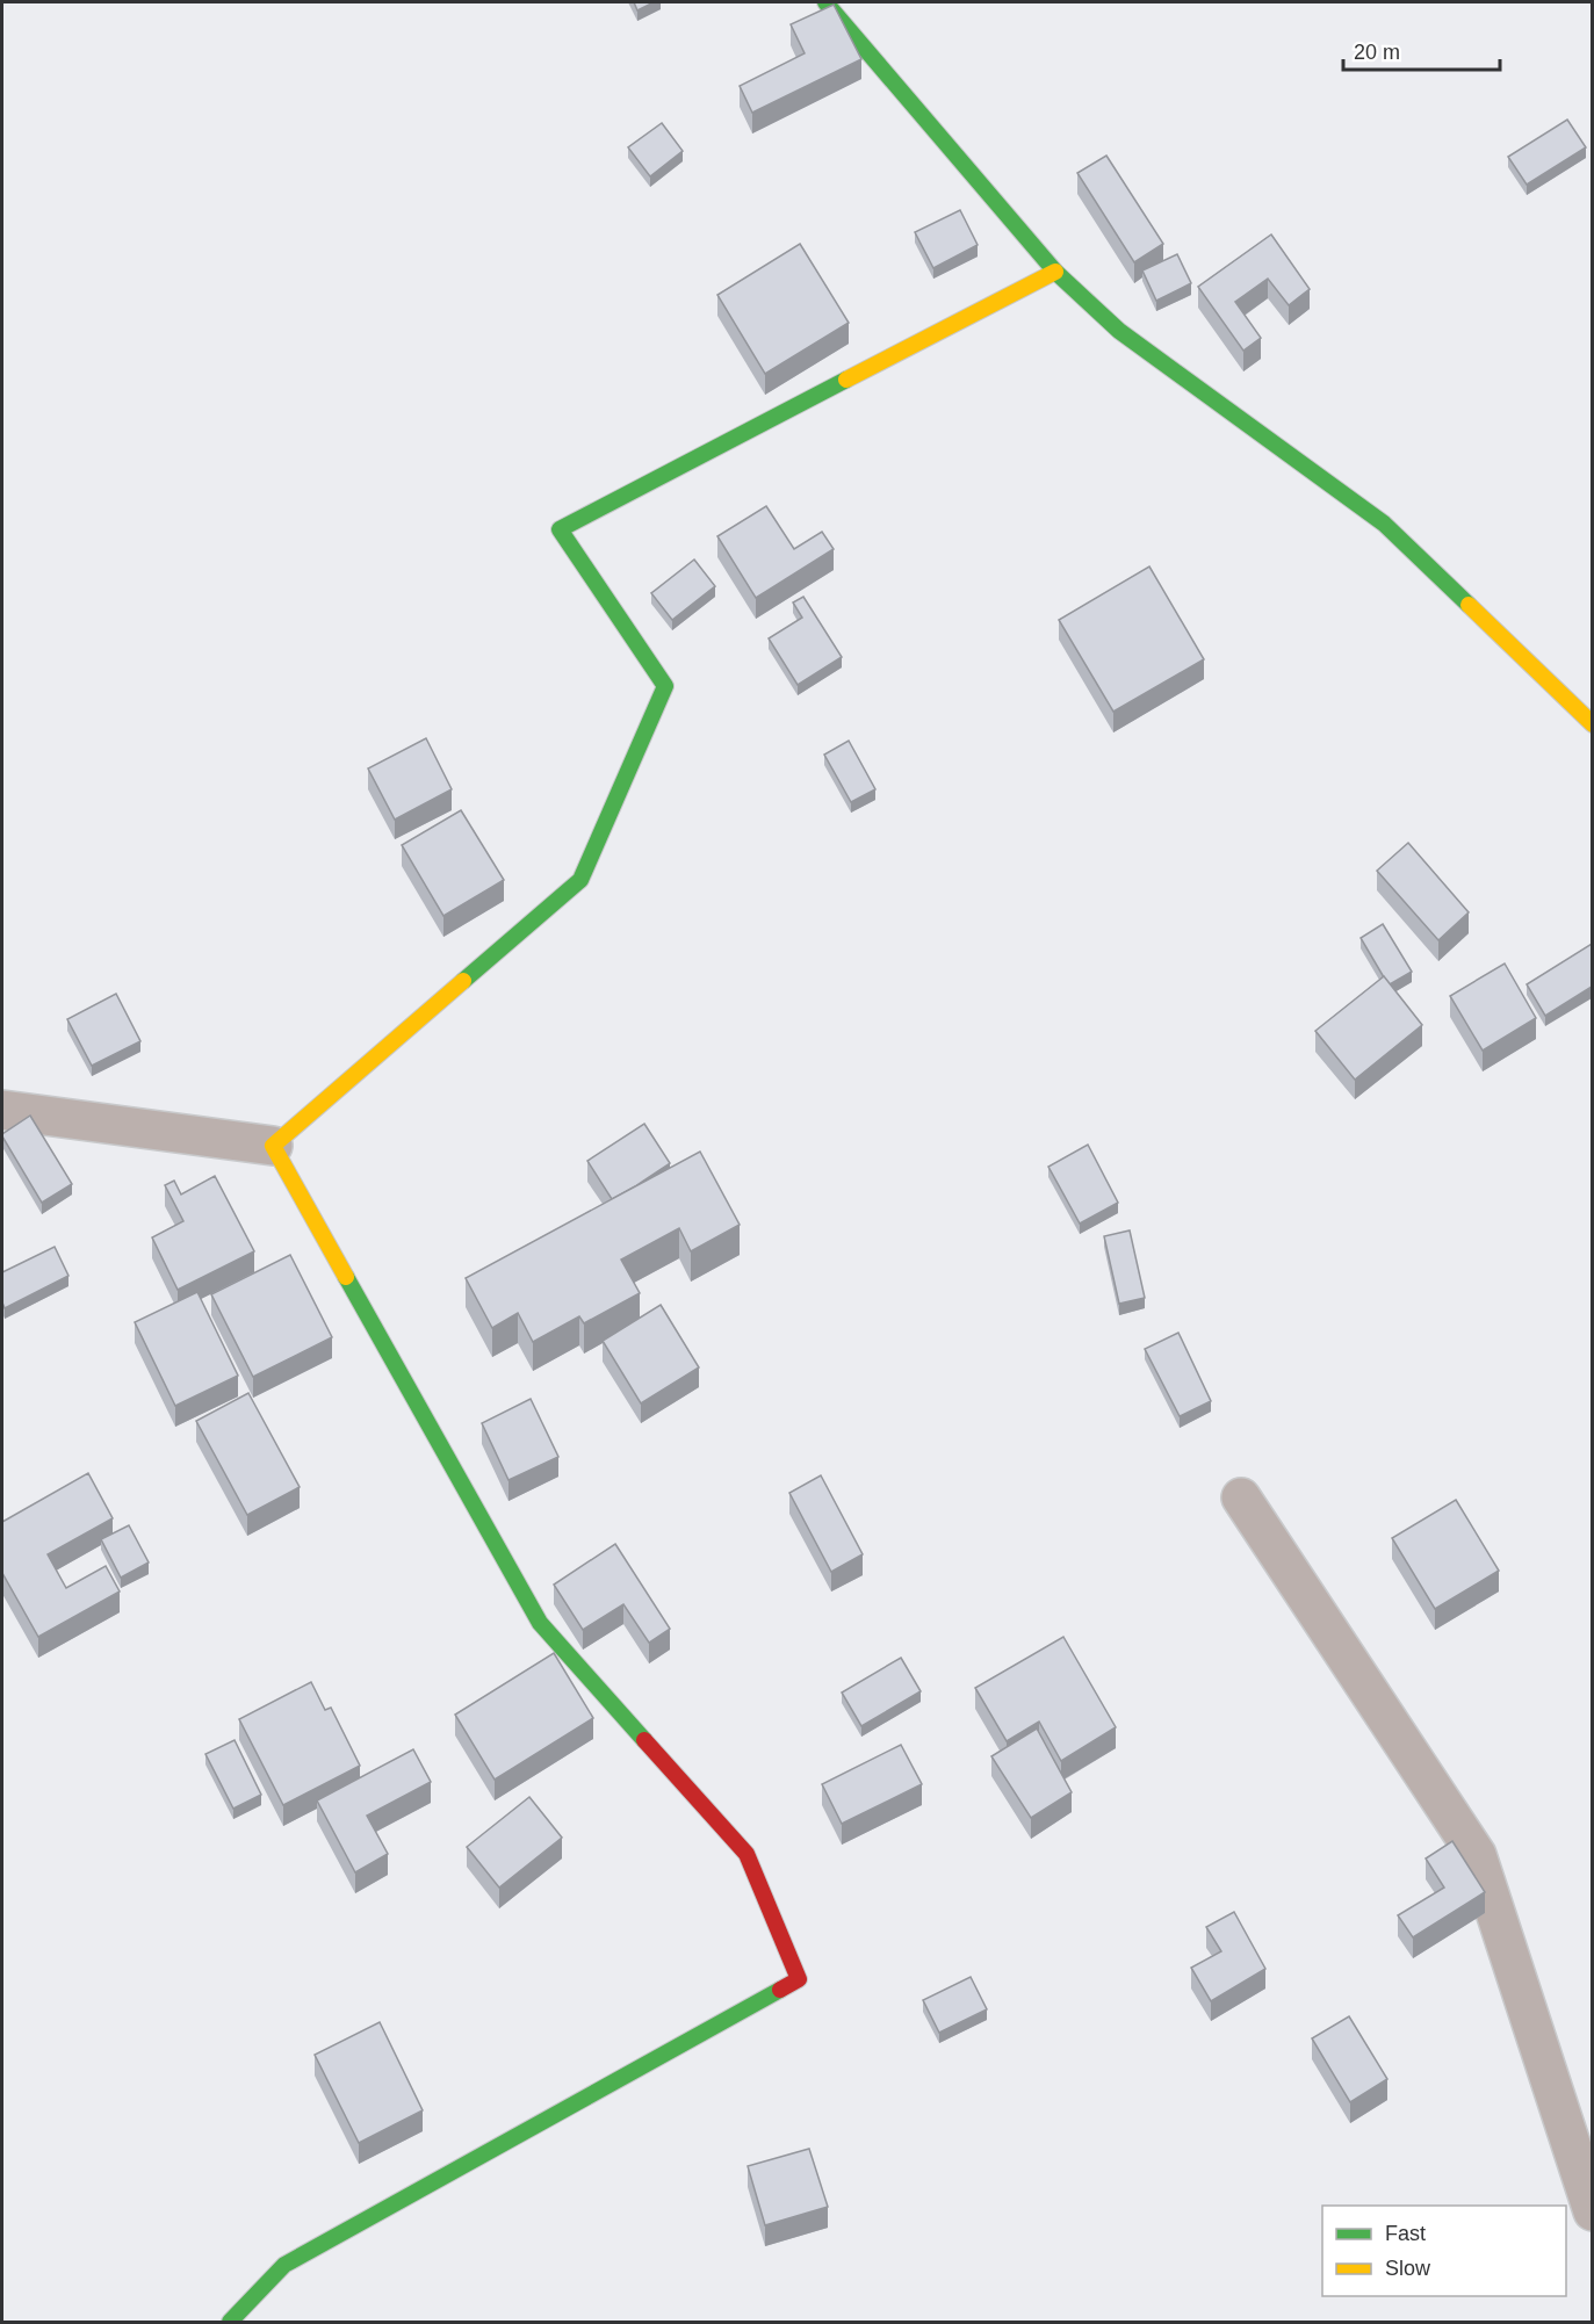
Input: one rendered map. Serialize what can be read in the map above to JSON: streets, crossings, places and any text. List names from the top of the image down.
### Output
{
  "legend": ["Fast", "Slow"],
  "scale_bar": "20 m"
}
